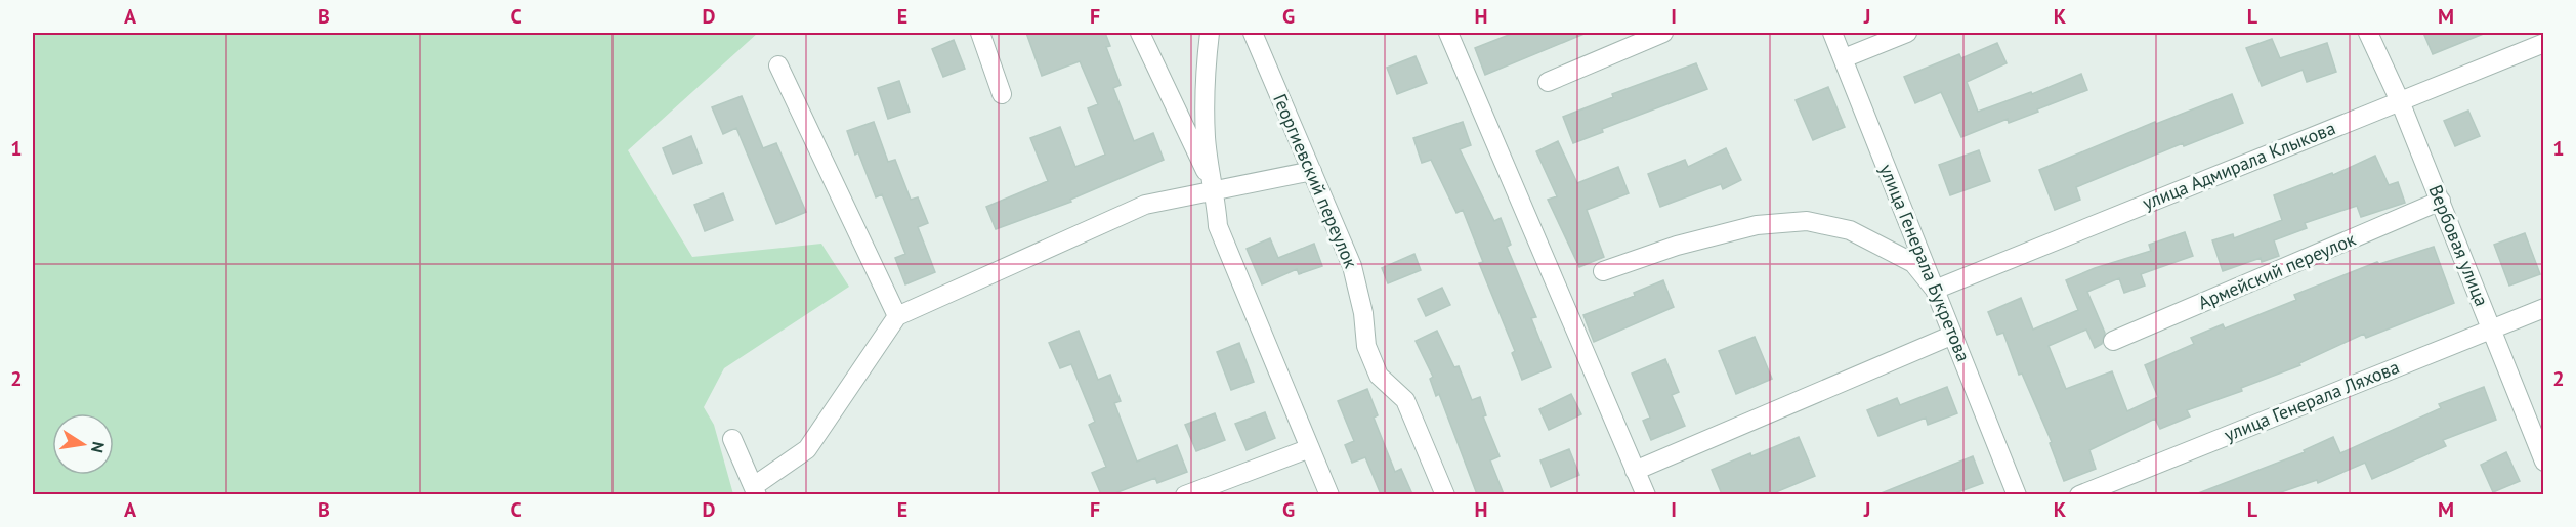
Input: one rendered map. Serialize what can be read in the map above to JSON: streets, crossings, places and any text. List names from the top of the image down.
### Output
{
  "streets": {
    "street": [
      "улица Адмирала Клыкова",
      "Георгиевский переулок",
      "Вербовая улица",
      "улица Генерала Букретова",
      "Армейский переулок",
      "улица Генерала Ляхова"
    ]
  },
  "crossings": [
    ["улица Адмирала Клыкова", "Вербовая улица"],
    ["улица Адмирала Клыкова", "улица Генерала Букретова"],
    ["Вербовая улица", "Армейский переулок"],
    ["Вербовая улица", "улица Генерала Ляхова"]
  ],
  "north": "right",
  "grid": {
    "columns": [
      "A",
      "B",
      "C",
      "D",
      "E",
      "F",
      "G",
      "H",
      "I",
      "J",
      "K",
      "L",
      "M"
    ],
    "rows": ["1", "2"]
  }
}
